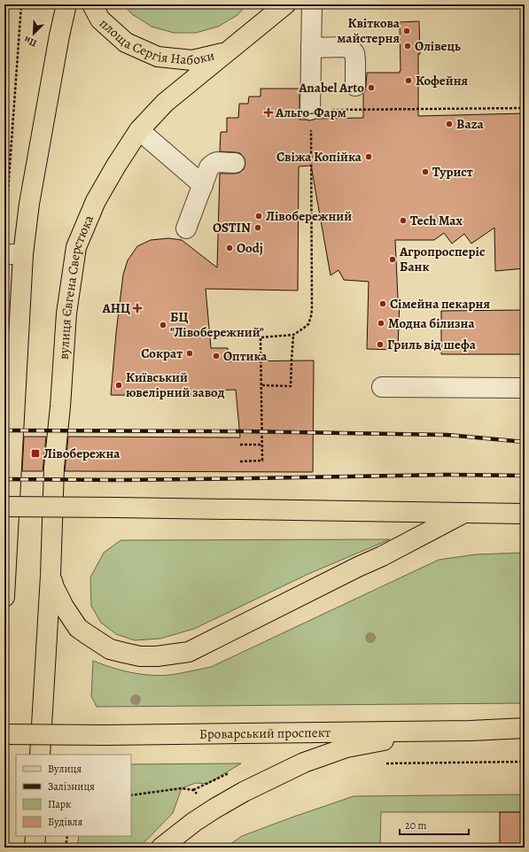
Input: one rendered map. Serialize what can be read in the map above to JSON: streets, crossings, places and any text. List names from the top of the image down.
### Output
{
  "streets": {
    "main road": ["площа Сергія Набоки", "вулиця Євгена Сверстюка", "Броварський проспект"]
  },
  "crossings": [
    ["площа Сергія Набоки", "вулиця Євгена Сверстюка"]
  ],
  "places": {
    "other": [
      "Квіткова майстерня",
      "Олівець",
      "Кофейня",
      "Anabel Arto",
      "Baza",
      "Свіжа Копійка",
      "Турист",
      "Лівобережний",
      "Tech Max",
      "OSTIN",
      "Oodj",
      "Агропросперіс Банк",
      "Сімейна пекарня",
      "Модна білизна",
      "БЦ \"Лівобережний\"",
      "Гриль від шефа",
      "Сократ",
      "Оптика",
      "Київський ювелірний завод"
    ],
    "health": ["Альго-Фарм", "АНЦ"],
    "transit": ["Лівобережна"]
  },
  "legend": [
    "Вулиця",
    "Залізниця",
    "Парк",
    "Будівля"
  ],
  "scale_bar": "20 m",
  "north": "bottom left"
}
